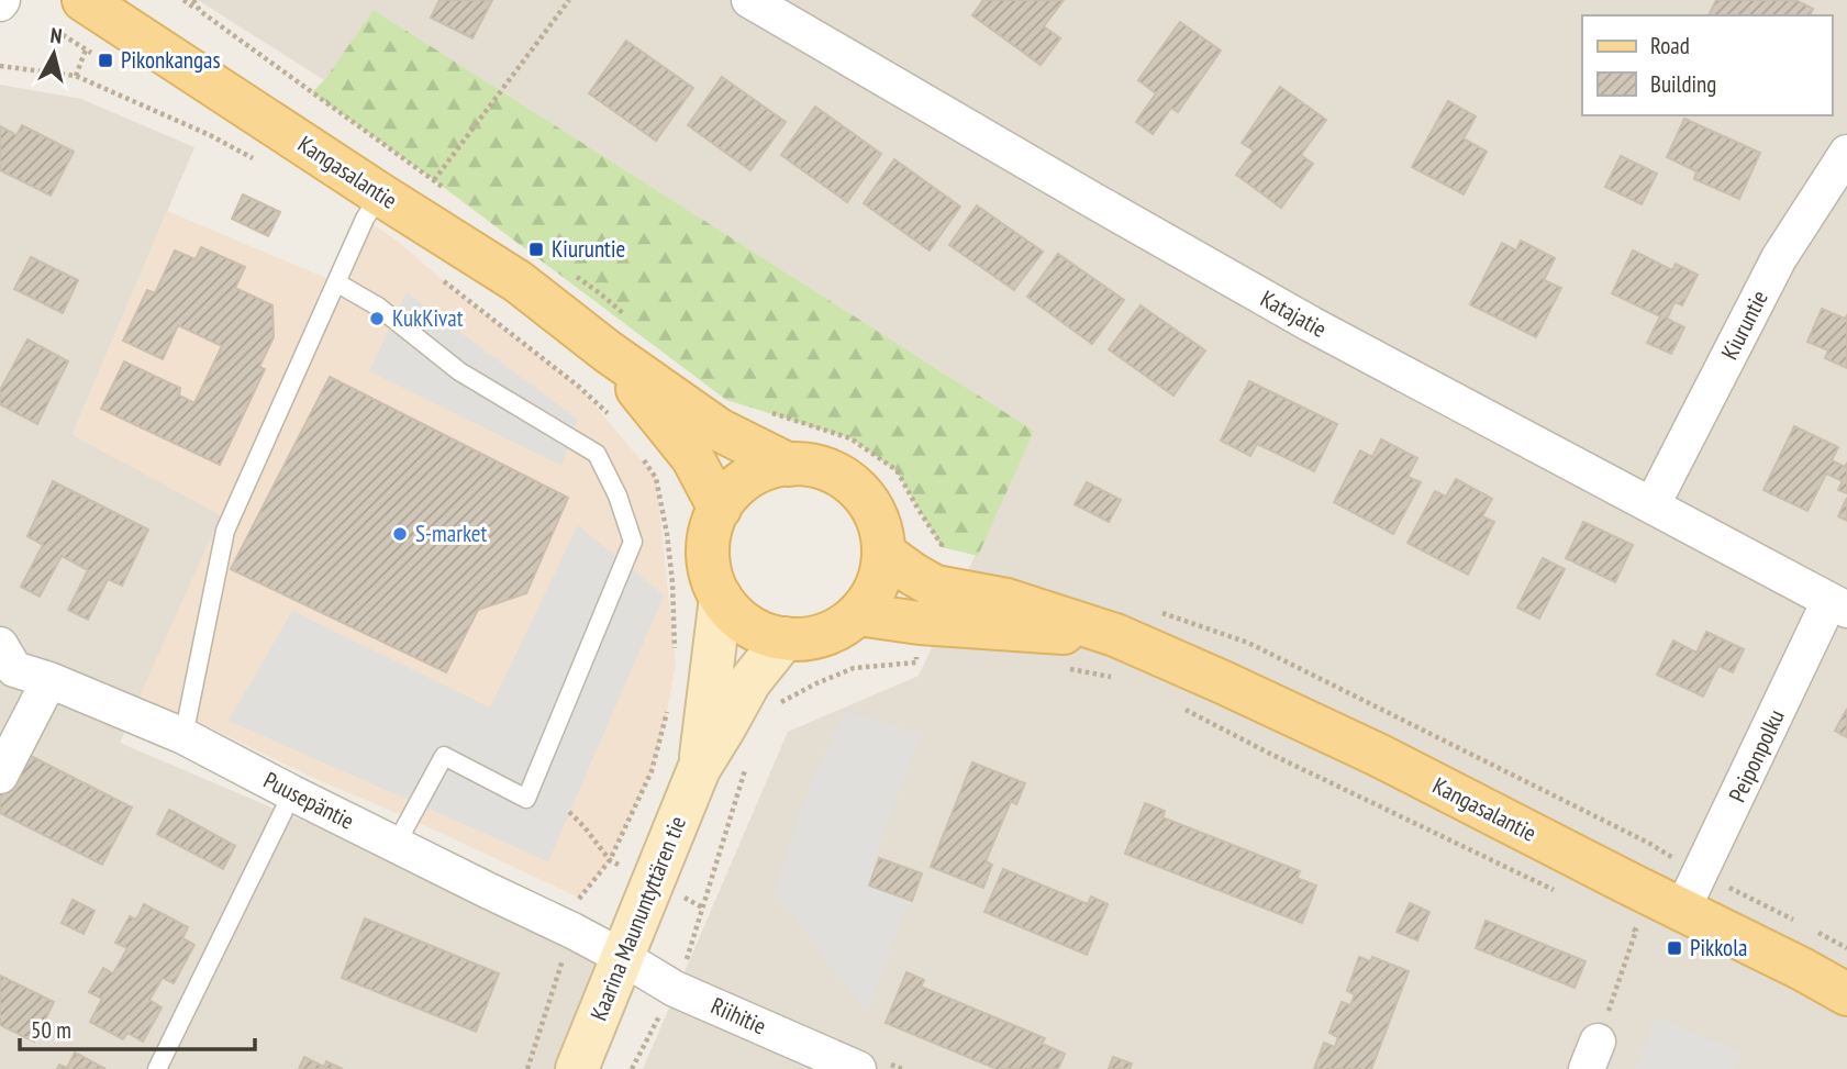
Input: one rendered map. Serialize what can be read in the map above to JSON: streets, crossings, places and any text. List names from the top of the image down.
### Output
{
  "streets": {
    "main road": ["Kangasalantie", "Kaarina Maununtyttären tie"],
    "street": [
      "Katajatie",
      "Kiuruntie",
      "Peiponpolku",
      "Puusepäntie",
      "Riihitie"
    ]
  },
  "crossings": [
    ["Kangasalantie", "Peiponpolku"],
    ["Kangasalantie", "Kaarina Maununtyttären tie"],
    ["Katajatie", "Kiuruntie"],
    ["Katajatie", "Peiponpolku"],
    ["Puusepäntie", "Kaarina Maununtyttären tie"],
    ["Puusepäntie", "Riihitie"],
    ["Kaarina Maununtyttären tie", "Riihitie"]
  ],
  "places": {
    "transit": ["Pikonkangas", "Kiuruntie", "Pikkola"],
    "other": ["KukKivat", "S-market"]
  },
  "legend": ["Road", "Building"],
  "scale_bar": "50 m",
  "north": "top"
}
